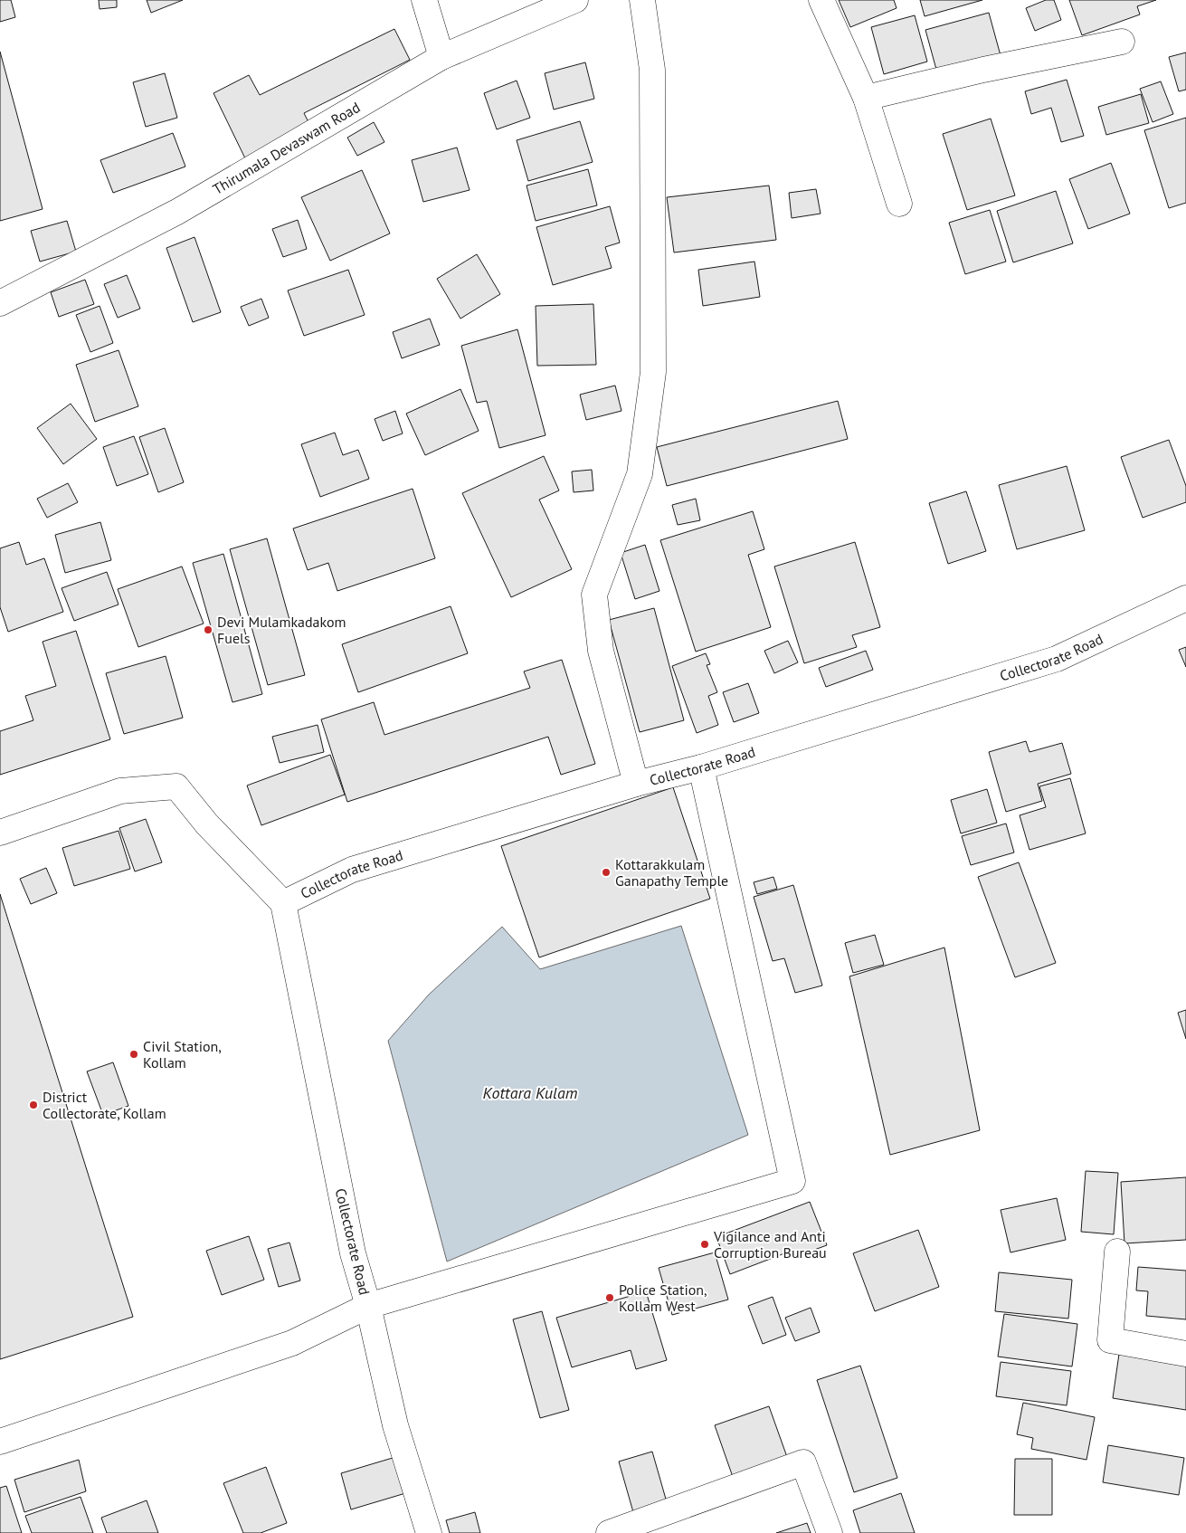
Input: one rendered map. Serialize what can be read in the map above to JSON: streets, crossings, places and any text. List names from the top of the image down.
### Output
{
  "streets": {
    "street": ["Thirumala Devaswam Road", "Collectorate Road"]
  },
  "water": ["Kottara Kulam"],
  "places": [
    "Devi Mulamkadakom Fuels",
    "Kottarakkulam Ganapathy Temple",
    "Civil Station, Kollam",
    "District Collectorate, Kollam",
    "Vigilance and Anti Corruption Bureau",
    "Police Station, Kollam West"
  ]
}
